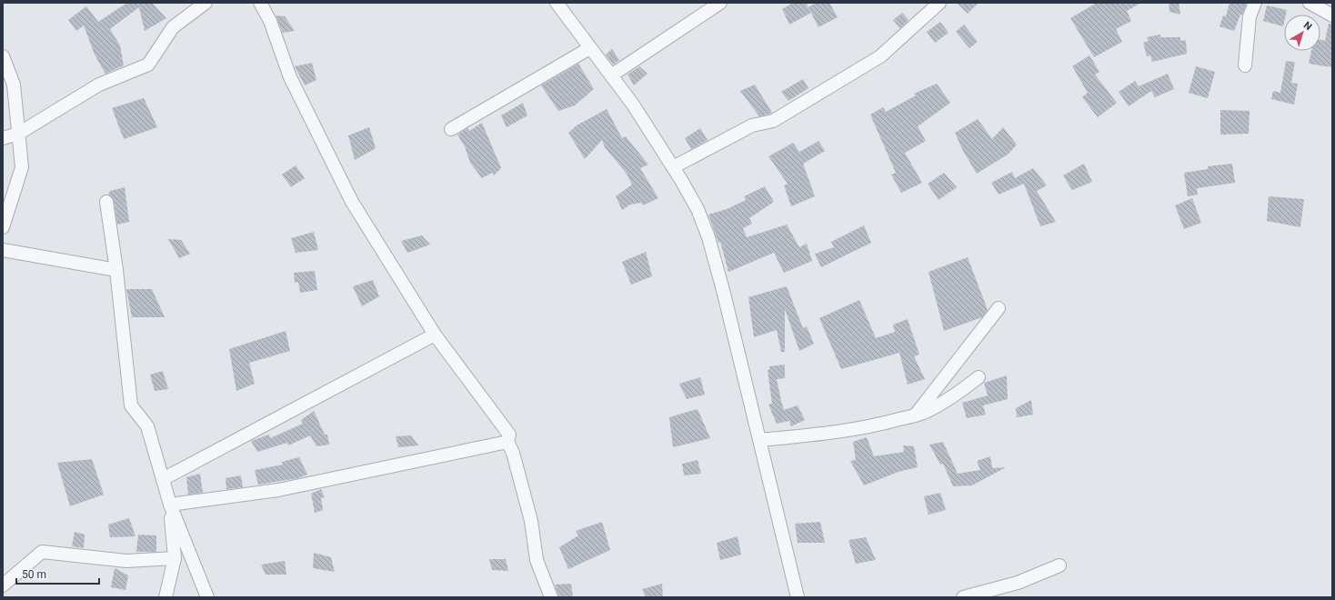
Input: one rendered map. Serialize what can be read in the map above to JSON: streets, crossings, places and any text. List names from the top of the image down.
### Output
{
  "scale_bar": "50 m",
  "north": "top right"
}
